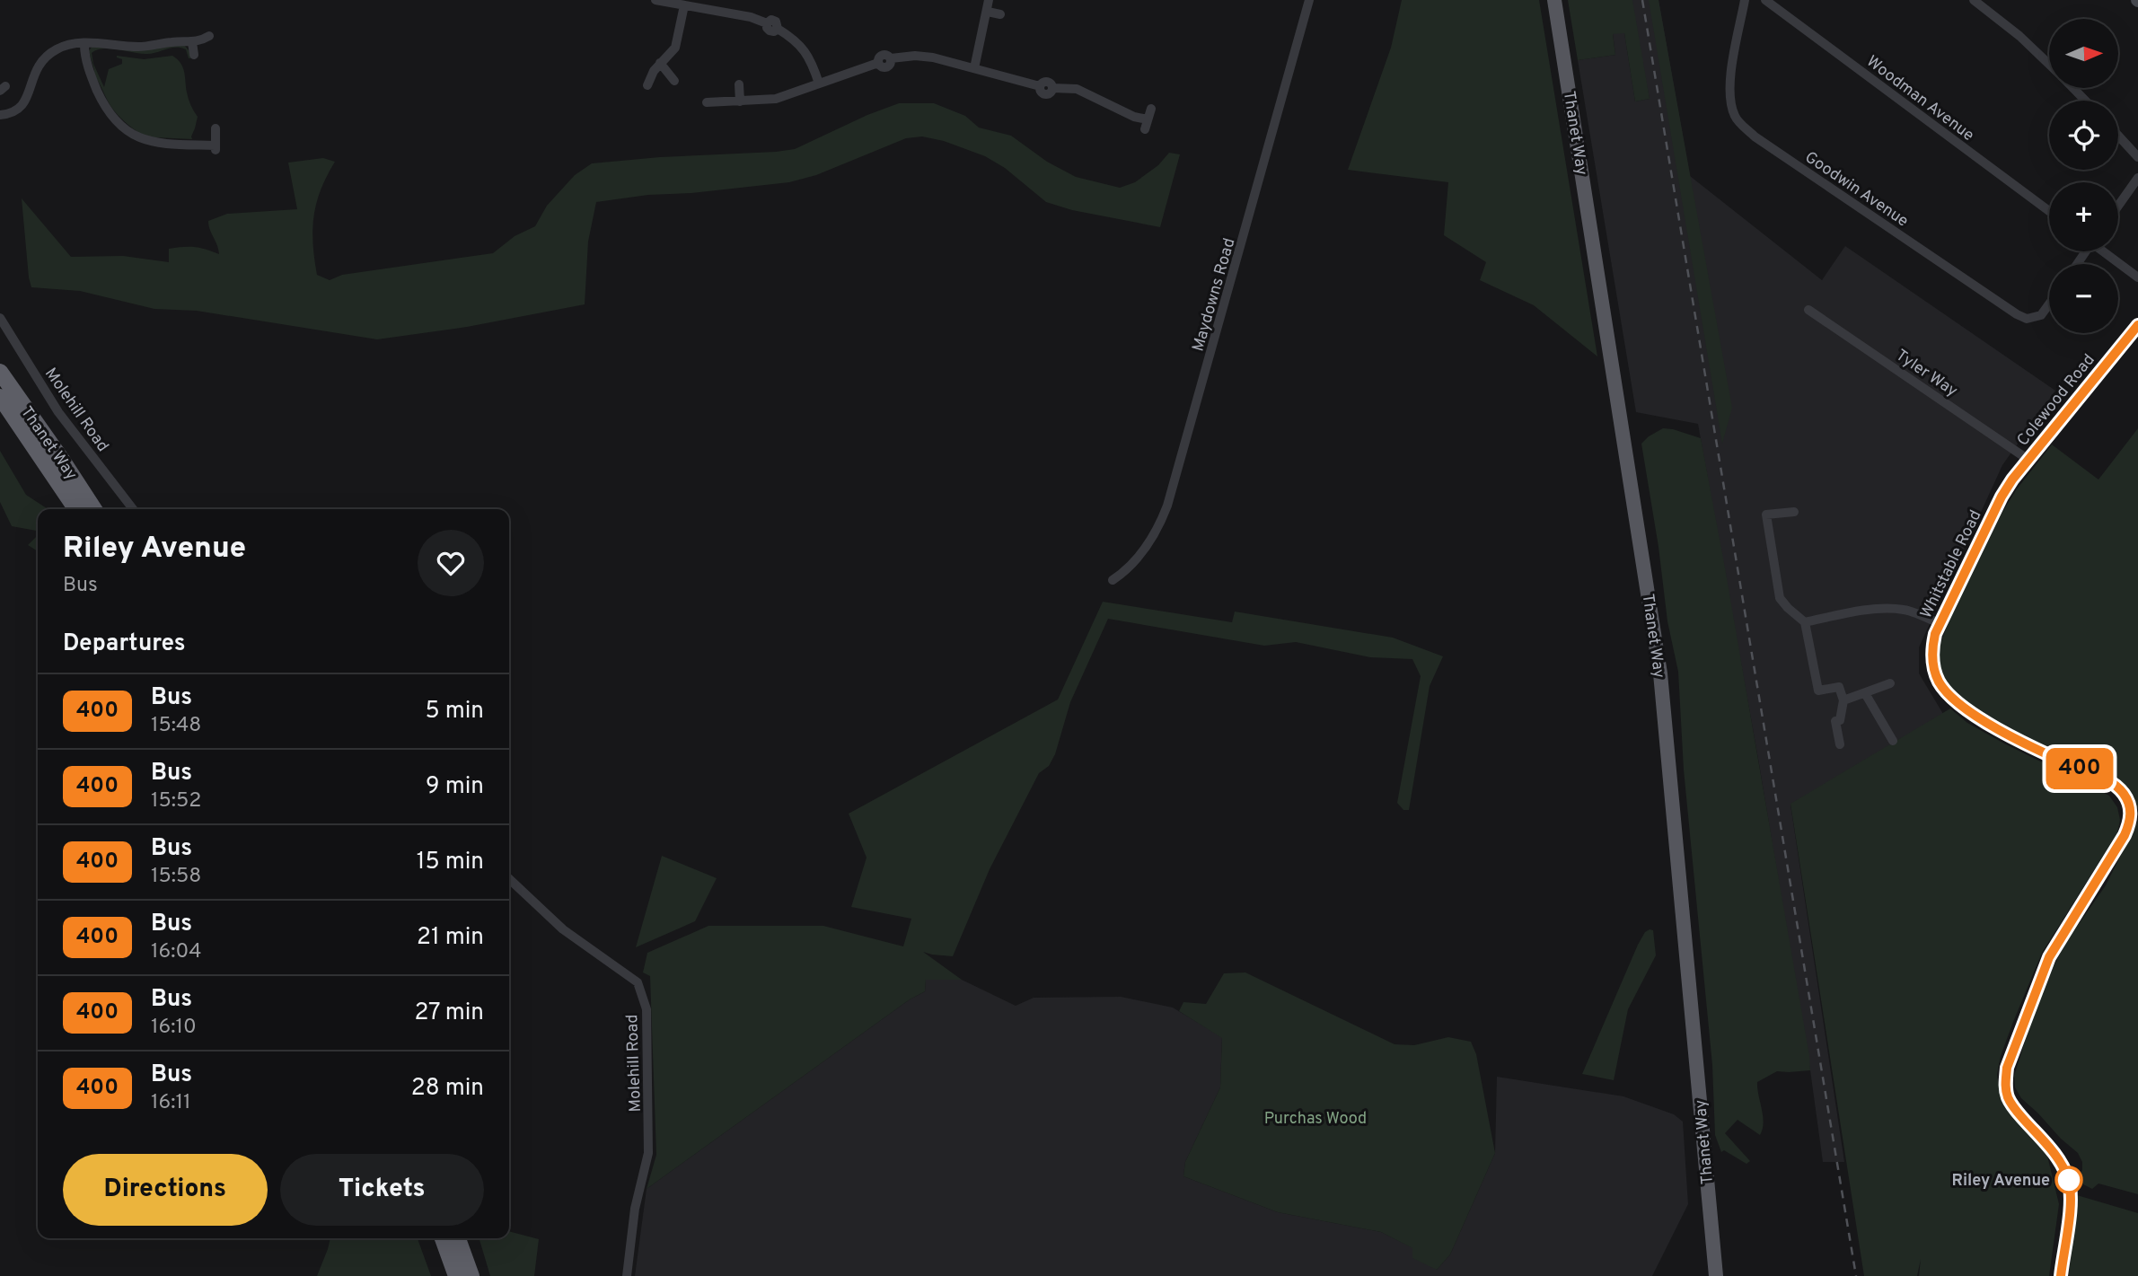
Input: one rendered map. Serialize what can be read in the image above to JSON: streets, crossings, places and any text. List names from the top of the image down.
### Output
{
  "streets": {
    "highway": ["Thanet Way"],
    "main road": ["Colewood Road", "Whitstable Road"],
    "street": [
      "Woodman Avenue",
      "Goodwin Avenue",
      "Maydowns Road",
      "Tyler Way",
      "Molehill Road"
    ]
  },
  "crossings": [
    ["Tyler Way", "Colewood Road"],
    ["Colewood Road", "Whitstable Road"]
  ],
  "parks": ["Purchas Wood"],
  "places": ["Riley Avenue"],
  "lines": ["bus line 400"],
  "north": "right",
  "page": {
    "on_map": "400",
    "map_buttons": ["+", "−"],
    "heading": [
      ["Riley Avenue", "Bus"],
      "Departures"
    ],
    "list": [
      {
        "mark": "400",
        "name": "Bus",
        "note": "15:48",
        "value": "5 min"
      },
      {
        "mark": "400",
        "name": "Bus",
        "note": "15:52",
        "value": "9 min"
      },
      {
        "mark": "400",
        "name": "Bus",
        "note": "15:58",
        "value": "15 min"
      },
      {
        "mark": "400",
        "name": "Bus",
        "note": "16:04",
        "value": "21 min"
      },
      {
        "mark": "400",
        "name": "Bus",
        "note": "16:10",
        "value": "27 min"
      },
      {
        "mark": "400",
        "name": "Bus",
        "note": "16:11",
        "value": "28 min"
      }
    ],
    "buttons": ["Directions", "Tickets"]
  }
}
